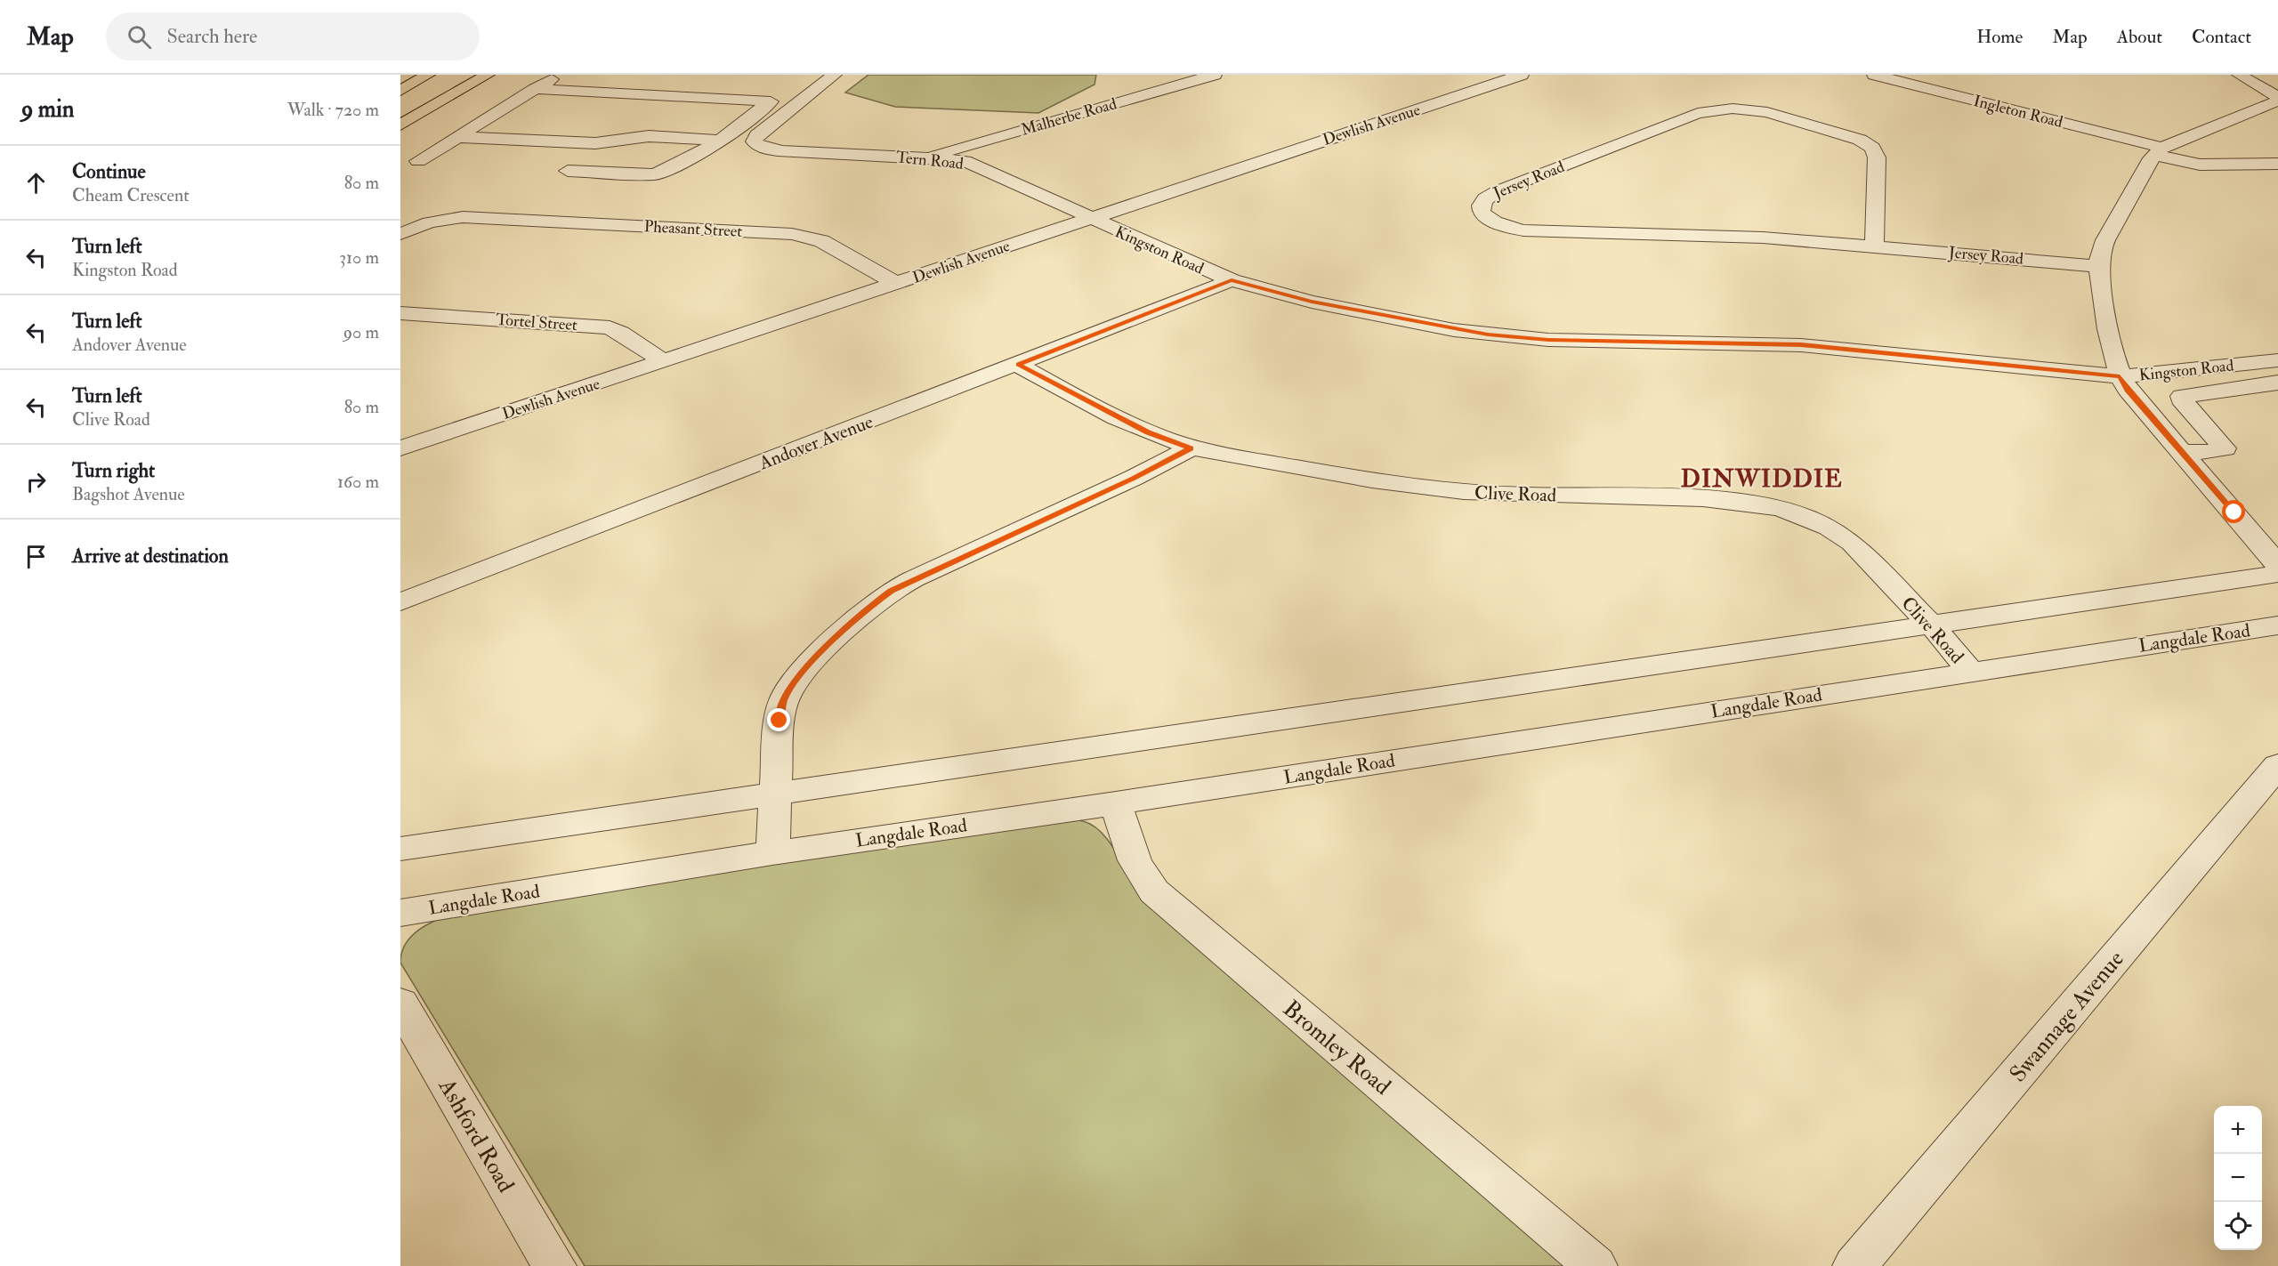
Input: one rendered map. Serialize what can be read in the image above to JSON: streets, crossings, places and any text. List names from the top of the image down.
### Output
{
  "streets": {
    "street": [
      "Ingleton Road",
      "Malherbe Road",
      "Dewlish Avenue",
      "Tern Road",
      "Jersey Road",
      "Pheasant Street",
      "Kingston Road",
      "Tortel Street",
      "Andover Avenue",
      "Clive Road",
      "Langdale Road",
      "Swannage Avenue",
      "Bromley Road",
      "Ashford Road"
    ]
  },
  "crossings": [
    ["Malherbe Road", "Tern Road"],
    ["Dewlish Avenue", "Tern Road"],
    ["Dewlish Avenue", "Pheasant Street"],
    ["Dewlish Avenue", "Kingston Road"],
    ["Dewlish Avenue", "Tortel Street"],
    ["Tern Road", "Kingston Road"],
    ["Kingston Road", "Andover Avenue"],
    ["Andover Avenue", "Clive Road"],
    ["Clive Road", "Langdale Road"],
    ["Langdale Road", "Bromley Road"]
  ],
  "districts": ["DINWIDDIE"],
  "page": {
    "header": "Map",
    "search": "Search here",
    "nav": [
      "Home",
      "Map",
      "About",
      "Contact"
    ],
    "heading": ["9 min", "Walk · 720 m"],
    "list": [
      ["Continue", "Cheam Crescent", "80 m"],
      ["Turn left", "Kingston Road", "310 m"],
      ["Turn left", "Andover Avenue", "90 m"],
      ["Turn left", "Clive Road", "80 m"],
      ["Turn right", "Bagshot Avenue", "160 m"],
      "Arrive at destination"
    ],
    "map_buttons": ["+", "−"]
  }
}
